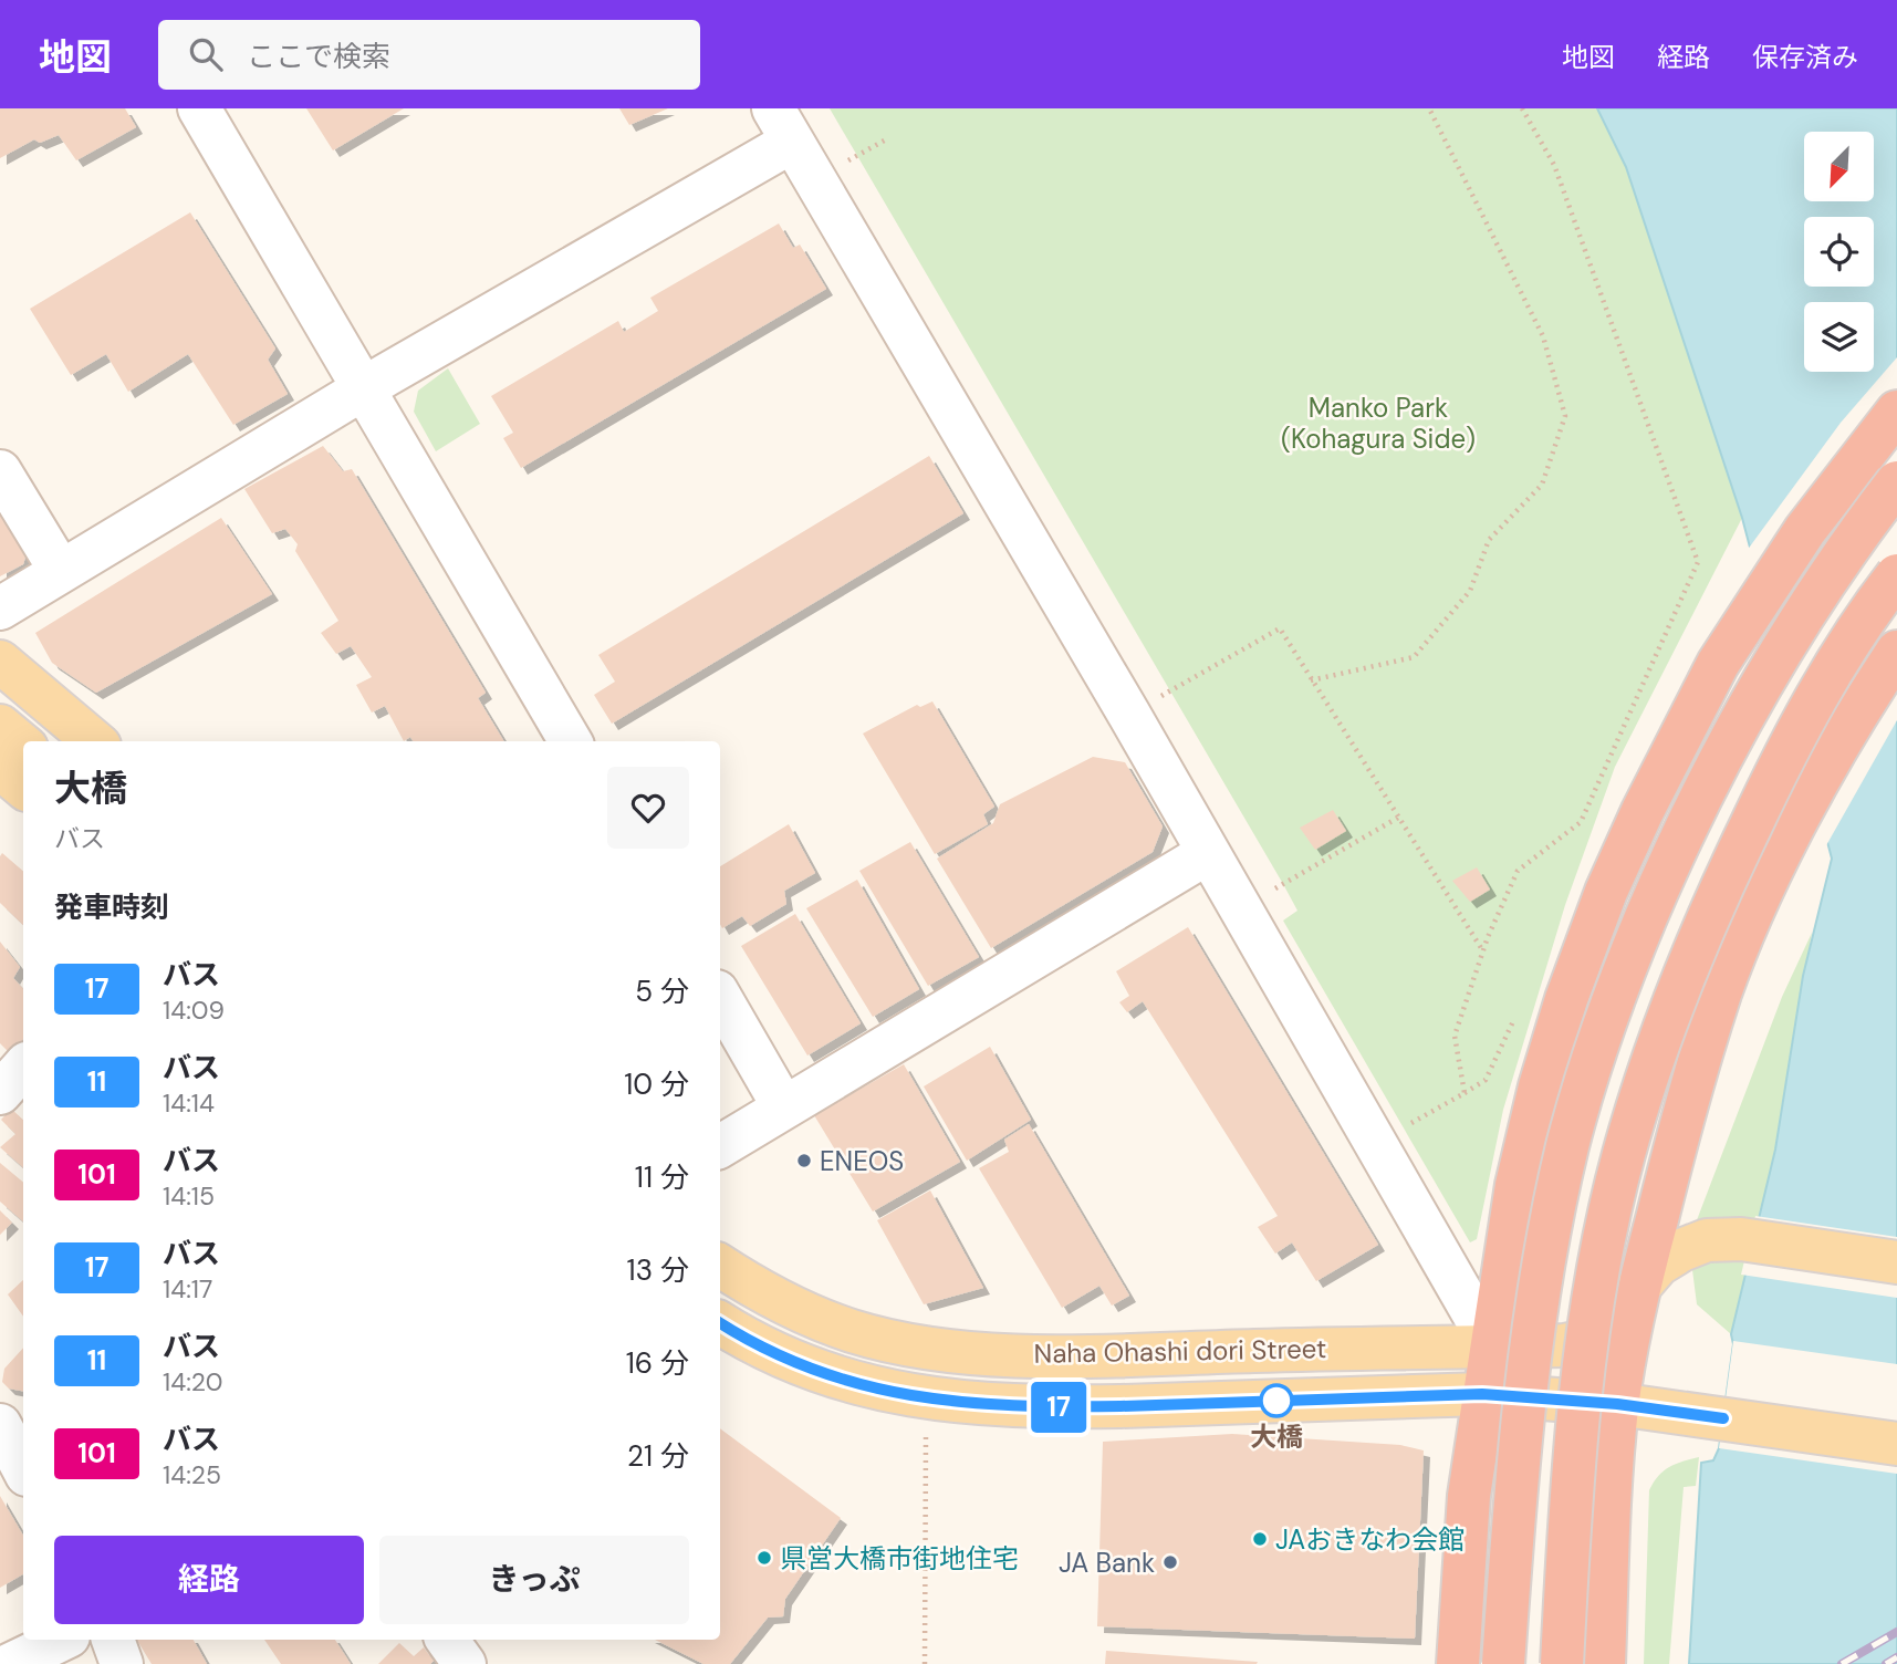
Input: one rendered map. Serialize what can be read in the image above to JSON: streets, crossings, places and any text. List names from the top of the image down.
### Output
{
  "streets": {
    "main road": ["Naha Ohashi dori Street"]
  },
  "parks": ["Manko Park (Kohagura Side)"],
  "places": [
    "ENEOS",
    "大橋",
    "JAおきなわ会館",
    "県営大橋市街地住宅",
    "JA Bank"
  ],
  "lines": ["bus line 17"],
  "north": "bottom left",
  "page": {
    "header": "地図",
    "search": "ここで検索",
    "nav": ["地図", "経路", "保存済み"],
    "on_map": "17",
    "heading": [
      ["大橋", "バス"],
      "発車時刻"
    ],
    "list": [
      {
        "mark": "17",
        "name": "バス",
        "note": "14:09",
        "value": "5 分"
      },
      {
        "mark": "11",
        "name": "バス",
        "note": "14:14",
        "value": "10 分"
      },
      {
        "mark": "101",
        "name": "バス",
        "note": "14:15",
        "value": "11 分"
      },
      {
        "mark": "17",
        "name": "バス",
        "note": "14:17",
        "value": "13 分"
      },
      {
        "mark": "11",
        "name": "バス",
        "note": "14:20",
        "value": "16 分"
      },
      {
        "mark": "101",
        "name": "バス",
        "note": "14:25",
        "value": "21 分"
      }
    ],
    "buttons": ["経路", "きっぷ"]
  }
}
